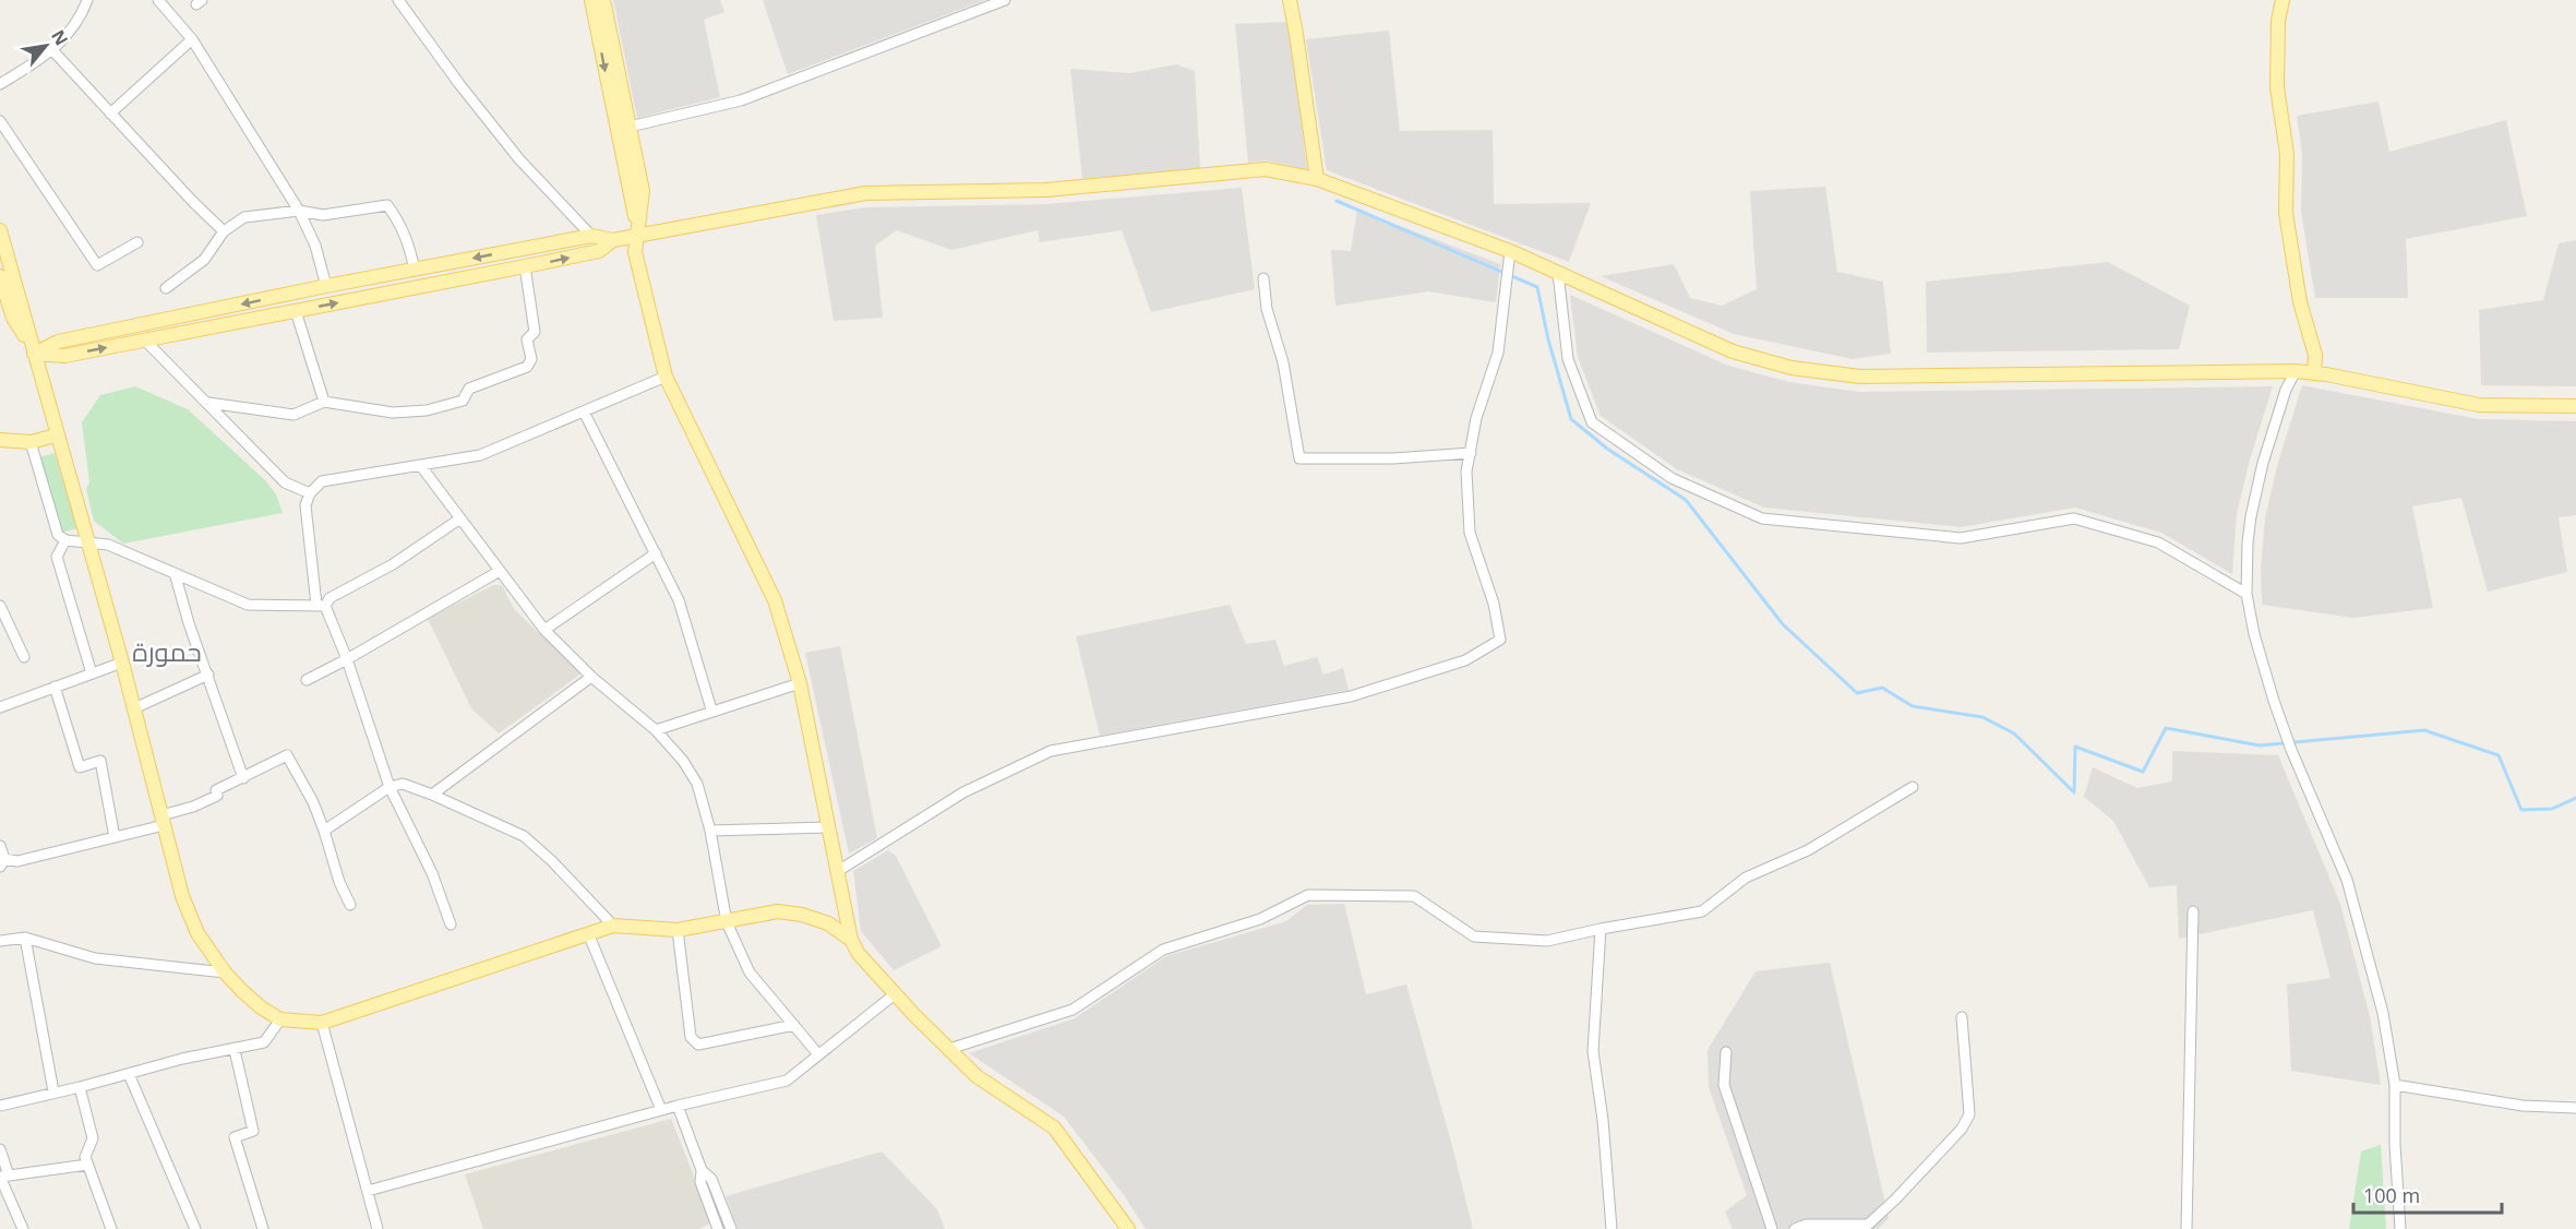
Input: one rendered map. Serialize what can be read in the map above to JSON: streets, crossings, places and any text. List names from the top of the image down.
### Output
{
  "districts": ["حمورة"],
  "scale_bar": "100 m",
  "north": "top right"
}
